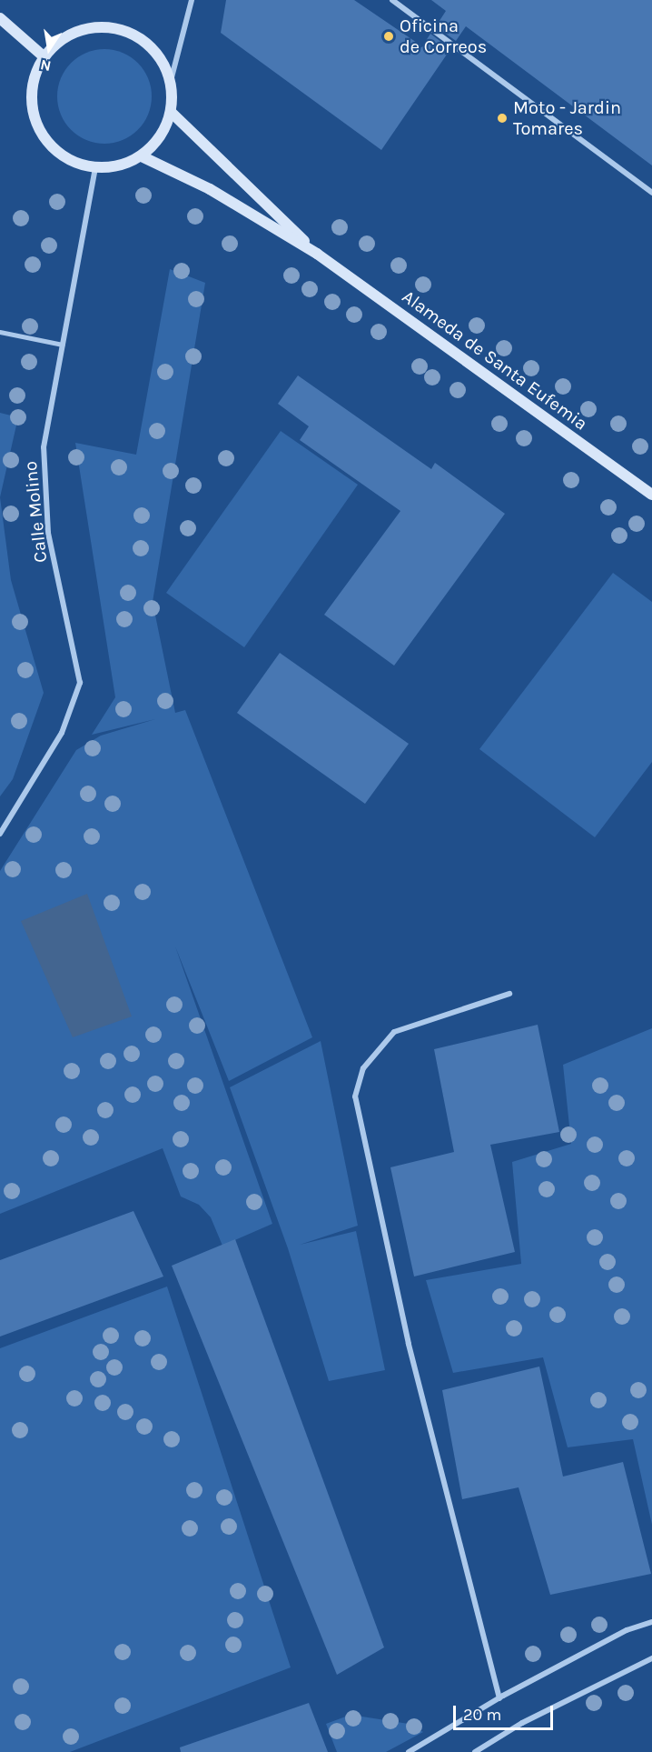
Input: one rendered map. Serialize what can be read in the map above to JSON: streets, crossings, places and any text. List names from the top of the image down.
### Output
{
  "streets": {
    "street": ["Alameda de Santa Eufemia", "Calle Molino"]
  },
  "crossings": [
    ["Alameda de Santa Eufemia", "Calle Molino"]
  ],
  "places": ["Oficina de Correos", "Moto - Jardin Tomares"],
  "scale_bar": "20 m",
  "north": "bottom"
}
